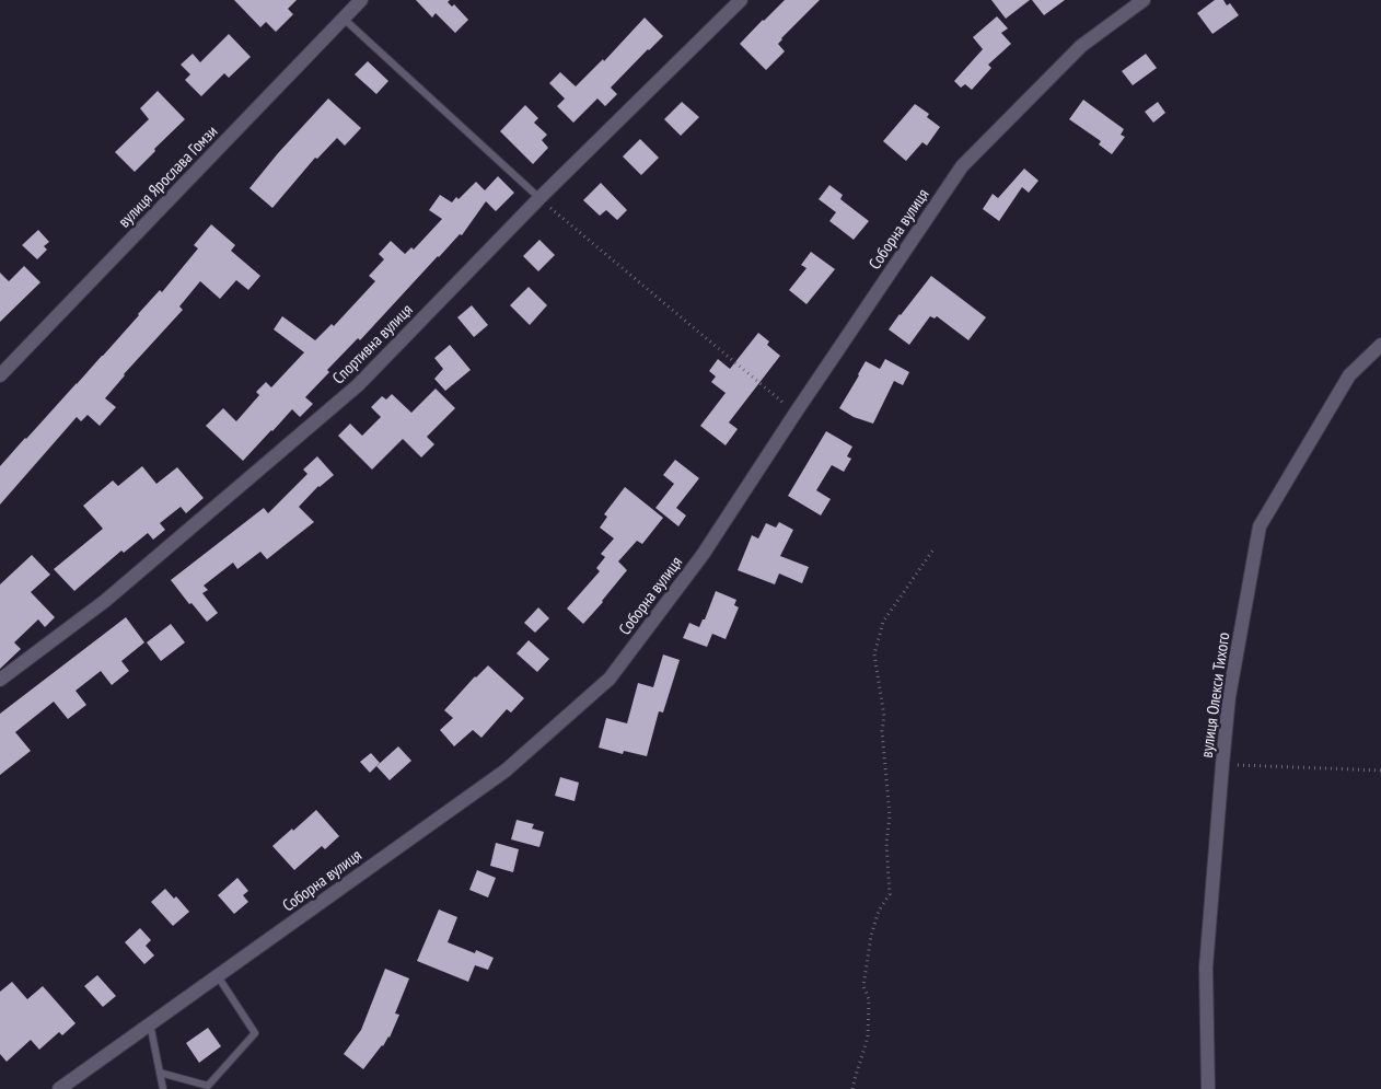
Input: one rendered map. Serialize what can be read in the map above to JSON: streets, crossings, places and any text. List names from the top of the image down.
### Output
{
  "streets": {
    "street": [
      "вулиця Ярослава Гомзи",
      "Соборна вулиця",
      "Спортивна вулиця",
      "вулиця Олекси Тихого"
    ]
  }
}
